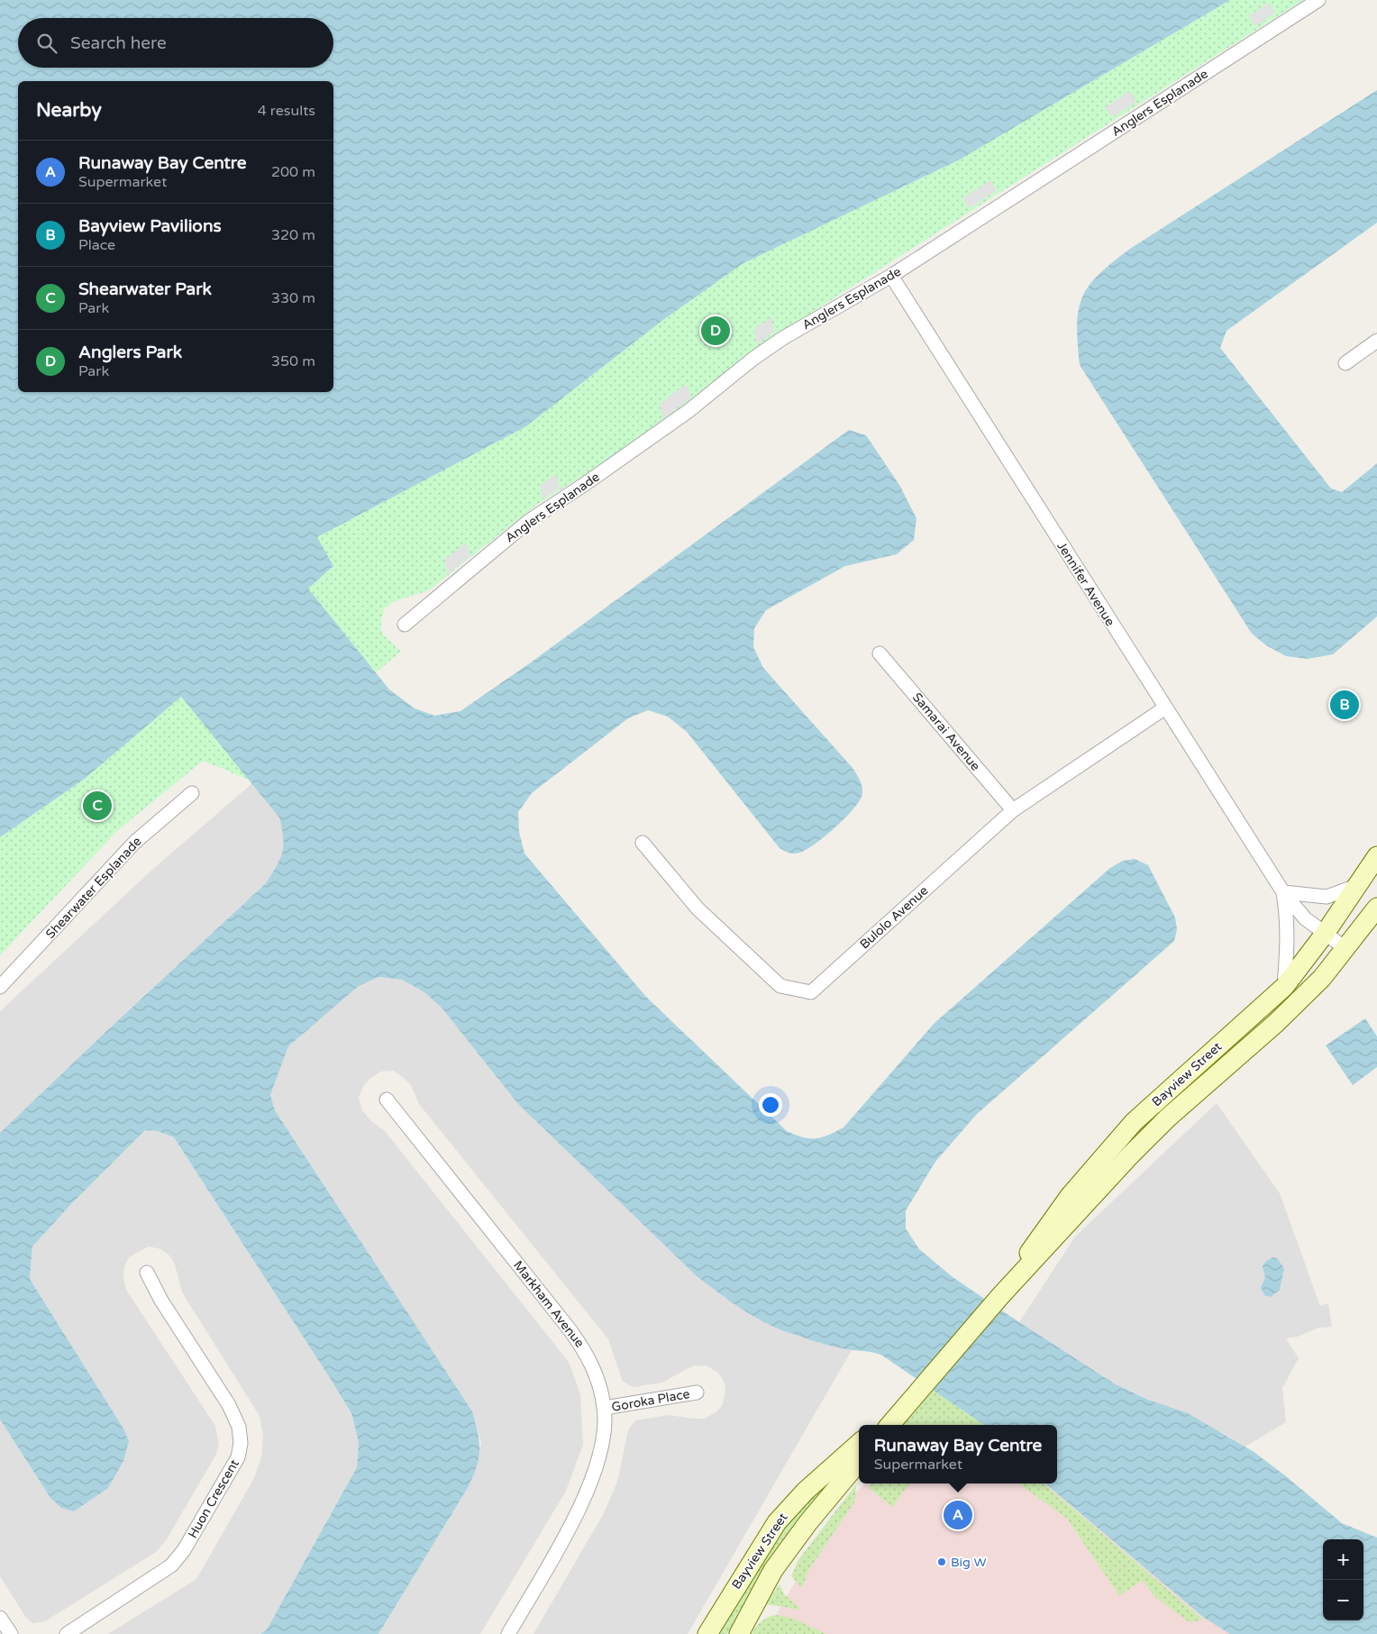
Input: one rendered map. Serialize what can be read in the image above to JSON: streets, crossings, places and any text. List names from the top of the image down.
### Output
{
  "streets": {
    "main road": ["Bayview Street"],
    "street": [
      "Anglers Esplanade",
      "Jennifer Avenue",
      "Samarai Avenue",
      "Shearwater Esplanade",
      "Bulolo Avenue",
      "Markham Avenue",
      "Goroka Place",
      "Huon Crescent"
    ]
  },
  "crossings": [
    ["Anglers Esplanade", "Jennifer Avenue"],
    ["Jennifer Avenue", "Bulolo Avenue"],
    ["Jennifer Avenue", "Bayview Street"],
    ["Samarai Avenue", "Bulolo Avenue"],
    ["Markham Avenue", "Goroka Place"]
  ],
  "places": ["Big W"],
  "page": {
    "search": "Search here",
    "heading": ["Nearby", "4 results"],
    "list": [
      {
        "mark": "A",
        "name": "Runaway Bay Centre",
        "note": "Supermarket",
        "value": "200 m"
      },
      {
        "mark": "B",
        "name": "Bayview Pavilions",
        "note": "Place",
        "value": "320 m"
      },
      {
        "mark": "C",
        "name": "Shearwater Park",
        "note": "Park",
        "value": "330 m"
      },
      {
        "mark": "D",
        "name": "Anglers Park",
        "note": "Park",
        "value": "350 m"
      }
    ],
    "pins": [
      "D",
      "B",
      "C",
      "A"
    ],
    "popup": ["Runaway Bay Centre", "Supermarket"],
    "map_buttons": ["+", "−"]
  }
}
